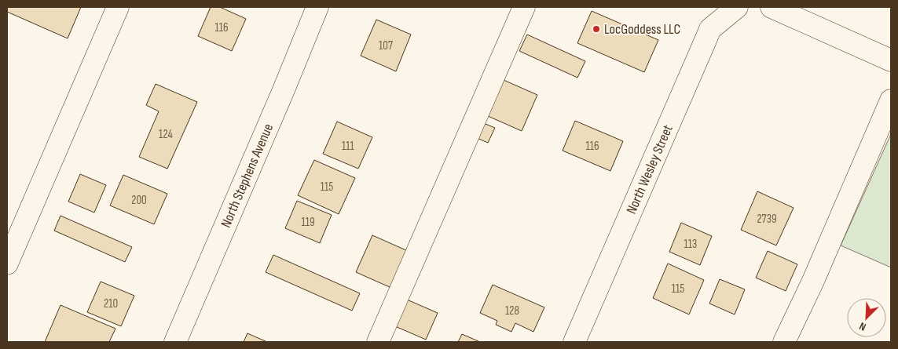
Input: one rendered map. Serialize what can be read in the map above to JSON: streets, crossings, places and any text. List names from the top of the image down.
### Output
{
  "streets": {
    "street": ["North Wesley Street", "North Stephens Avenue"]
  },
  "places": ["LocGoddess LLC"],
  "house_numbers": [
    "116",
    "107",
    "124",
    "111",
    "116",
    "115",
    "200",
    "2739",
    "119",
    "113",
    "115",
    "210",
    "128"
  ],
  "north": "bottom left"
}
